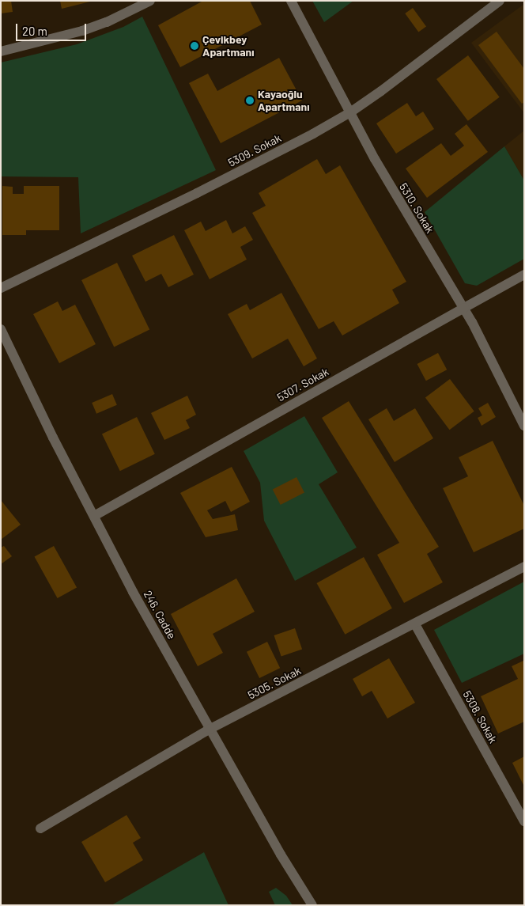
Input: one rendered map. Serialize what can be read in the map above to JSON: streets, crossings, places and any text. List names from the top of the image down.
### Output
{
  "streets": {
    "street": [
      "5309. Sokak",
      "5310. Sokak",
      "5307. Sokak",
      "246. Cadde",
      "5305. Sokak",
      "5308. Sokak"
    ]
  },
  "crossings": [
    ["5309. Sokak", "5310. Sokak"],
    ["5310. Sokak", "5307. Sokak"],
    ["5307. Sokak", "246. Cadde"],
    ["246. Cadde", "5305. Sokak"],
    ["5305. Sokak", "5308. Sokak"]
  ],
  "places": ["Çevikbey Apartmanı", "Kayaoğlu Apartmanı"],
  "scale_bar": "20 m"
}
